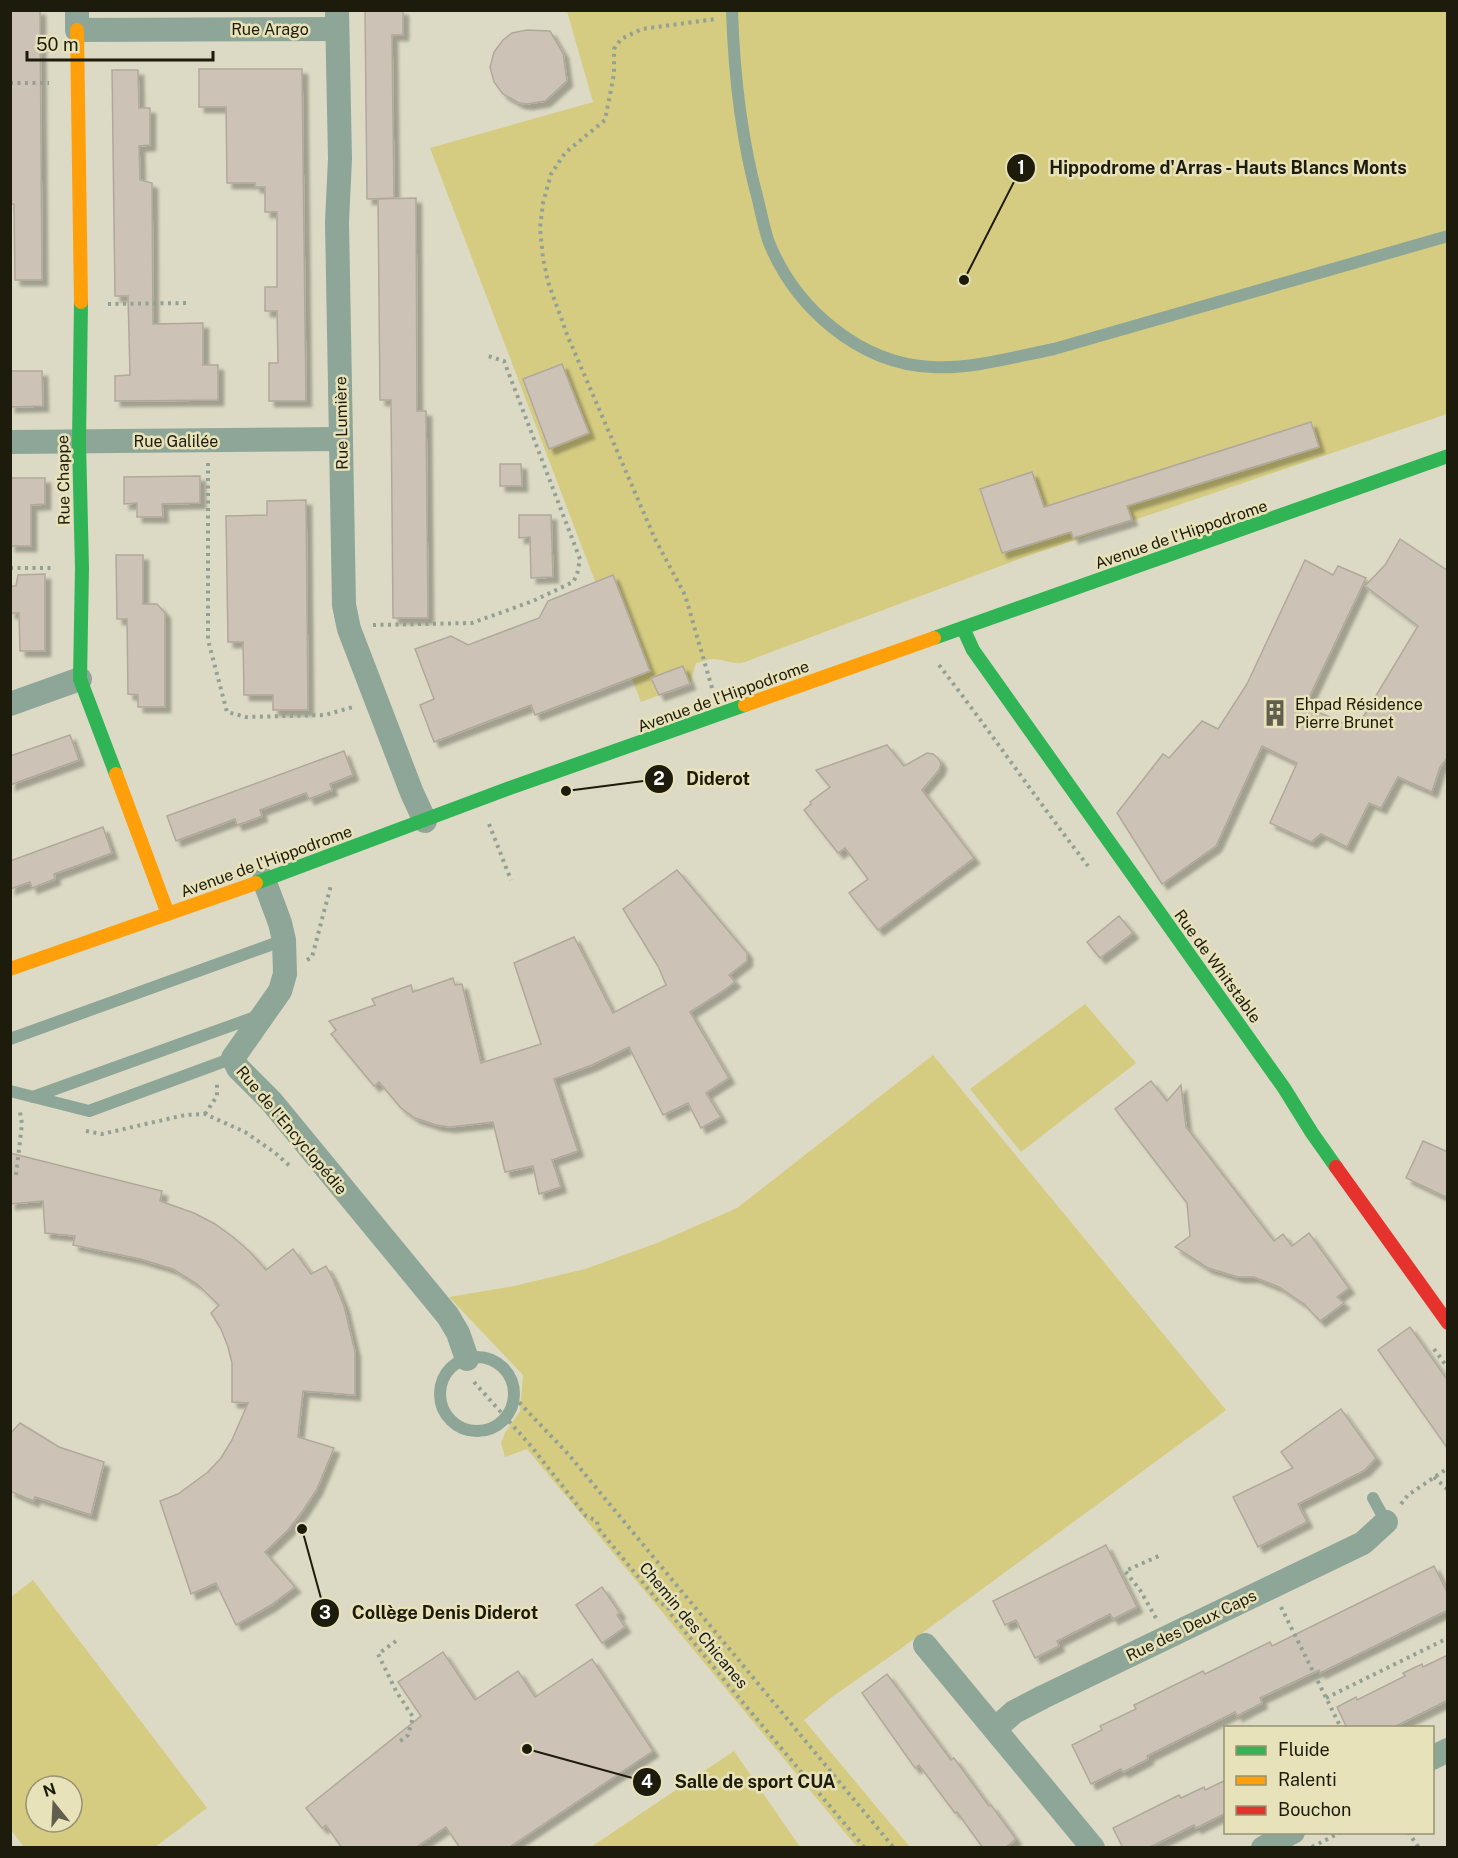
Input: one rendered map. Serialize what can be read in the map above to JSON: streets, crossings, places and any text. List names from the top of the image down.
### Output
{
  "streets": {
    "street": [
      "Rue Arago",
      "Rue Lumière",
      "Rue Galilée",
      "Rue Chappe",
      "Avenue de l'Hippodrome",
      "Rue de Whitstable",
      "Rue de l'Encyclopédie",
      "Rue des Deux Caps"
    ],
    "path": ["Chemin des Chicanes"]
  },
  "crossings": [
    ["Rue Arago", "Rue Lumière"],
    ["Rue Arago", "Rue Chappe"],
    ["Rue Lumière", "Rue Galilée"],
    ["Rue Lumière", "Avenue de l'Hippodrome"],
    ["Rue Galilée", "Rue Chappe"],
    ["Rue Chappe", "Avenue de l'Hippodrome"],
    ["Avenue de l'Hippodrome", "Rue de Whitstable"],
    ["Avenue de l'Hippodrome", "Rue de l'Encyclopédie"],
    ["Rue de l'Encyclopédie", "Chemin des Chicanes"]
  ],
  "places": {
    "other": [
      "Hippodrome d'Arras - Hauts Blancs Monts",
      "Diderot",
      "Collège Denis Diderot",
      "Salle de sport CUA"
    ],
    "building": ["Ehpad Résidence Pierre Brunet"]
  },
  "legend": ["Fluide", "Ralenti", "Bouchon"],
  "scale_bar": "50 m",
  "north": "top"
}
